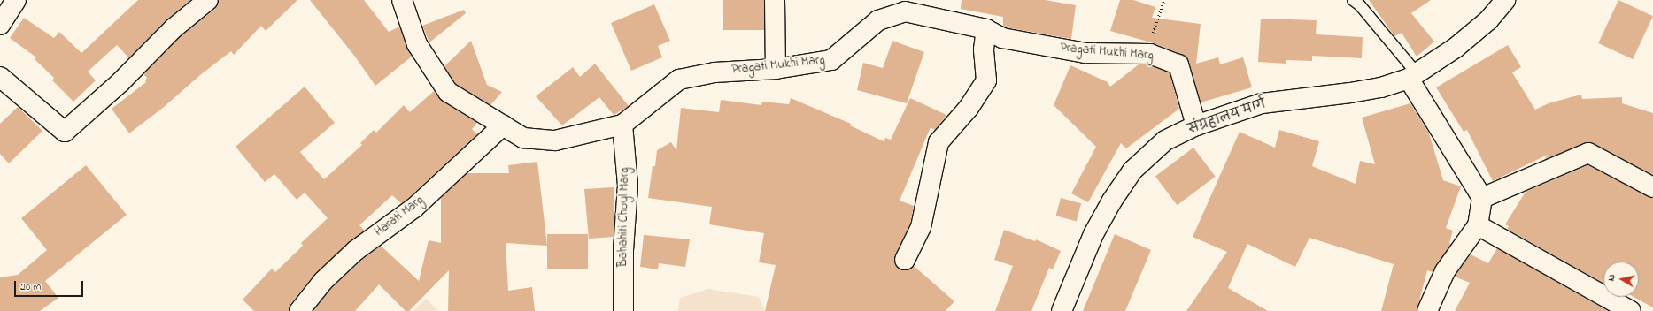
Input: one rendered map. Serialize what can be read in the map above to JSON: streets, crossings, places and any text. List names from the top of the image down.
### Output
{
  "streets": {
    "street": [
      "Pragati Mukhi Marg",
      "संग्रहालय मार्ग",
      "Harati Marg",
      "Bahahiti Choyl Marg"
    ]
  },
  "crossings": [
    ["Pragati Mukhi Marg", "संग्रहालय मार्ग"],
    ["Pragati Mukhi Marg", "Harati Marg"],
    ["Pragati Mukhi Marg", "Bahahiti Choyl Marg"]
  ],
  "scale_bar": "20 m",
  "north": "left"
}
